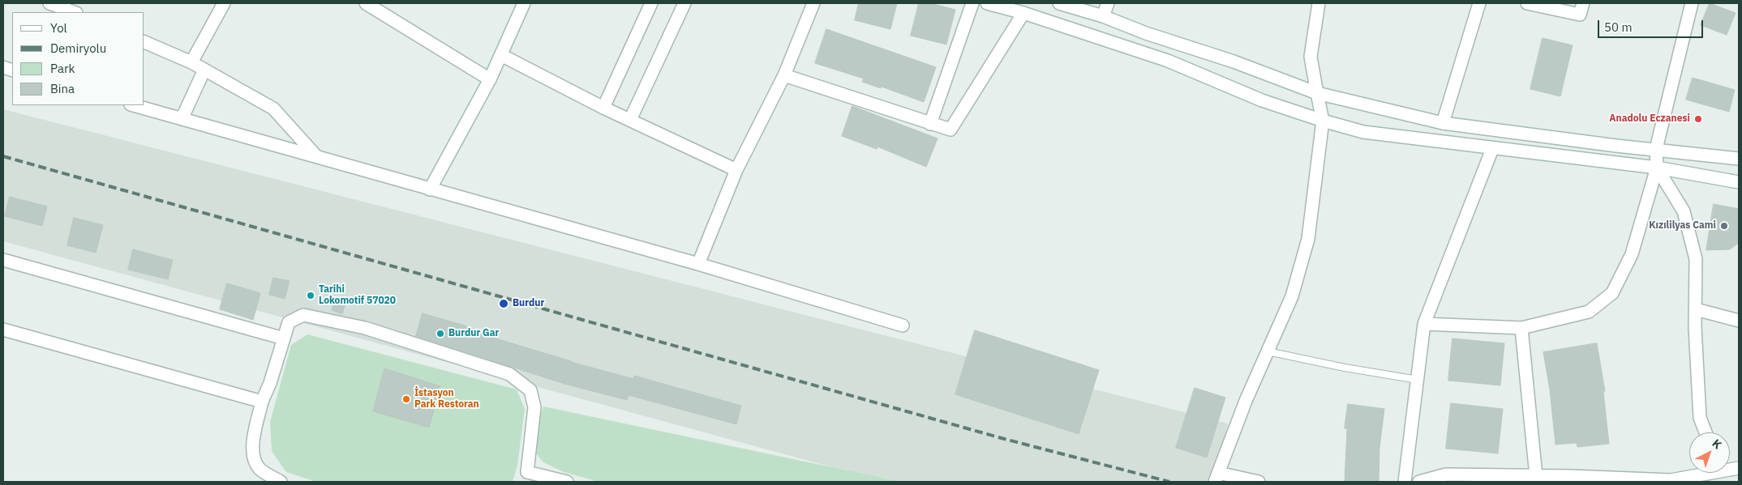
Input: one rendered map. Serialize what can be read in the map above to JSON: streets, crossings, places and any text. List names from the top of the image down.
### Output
{
  "places": [
    "Anadolu Eczanesi",
    "Kızılilyas Cami",
    "Tarihi Lokomotif 57020",
    "Burdur",
    "Burdur Gar",
    "İstasyon Park Restoran"
  ],
  "legend": [
    "Yol",
    "Demiryolu",
    "Park",
    "Bina"
  ],
  "scale_bar": "50 m",
  "north": "top right"
}
